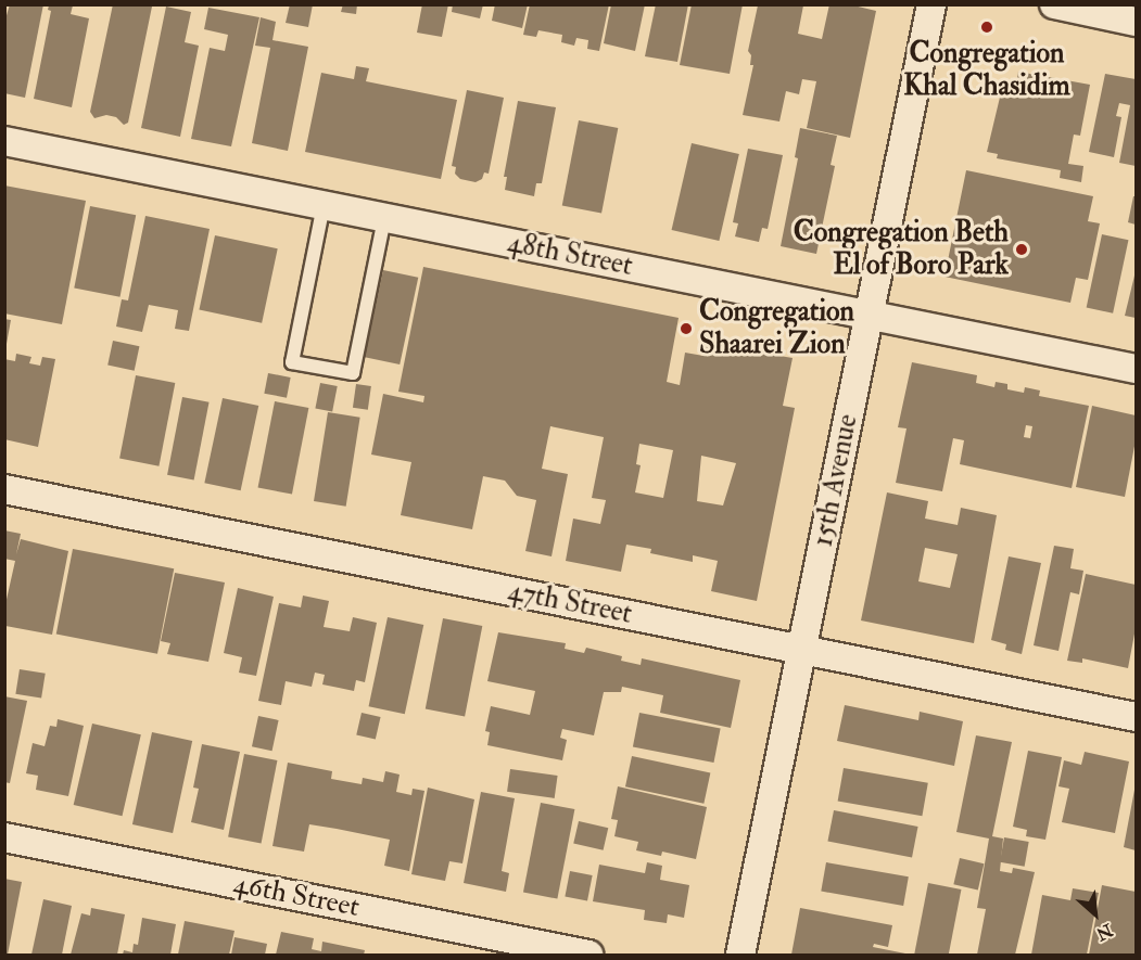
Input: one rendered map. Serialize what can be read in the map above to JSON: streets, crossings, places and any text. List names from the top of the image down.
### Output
{
  "streets": {
    "street": [
      "48th Street",
      "15th Avenue",
      "47th Street",
      "46th Street"
    ]
  },
  "crossings": [
    ["48th Street", "15th Avenue"],
    ["15th Avenue", "47th Street"]
  ],
  "places": ["Congregation Khal Chasidim", "Congregation Beth El of Boro Park", "Congregation Shaarei Zion"],
  "north": "bottom right"
}
